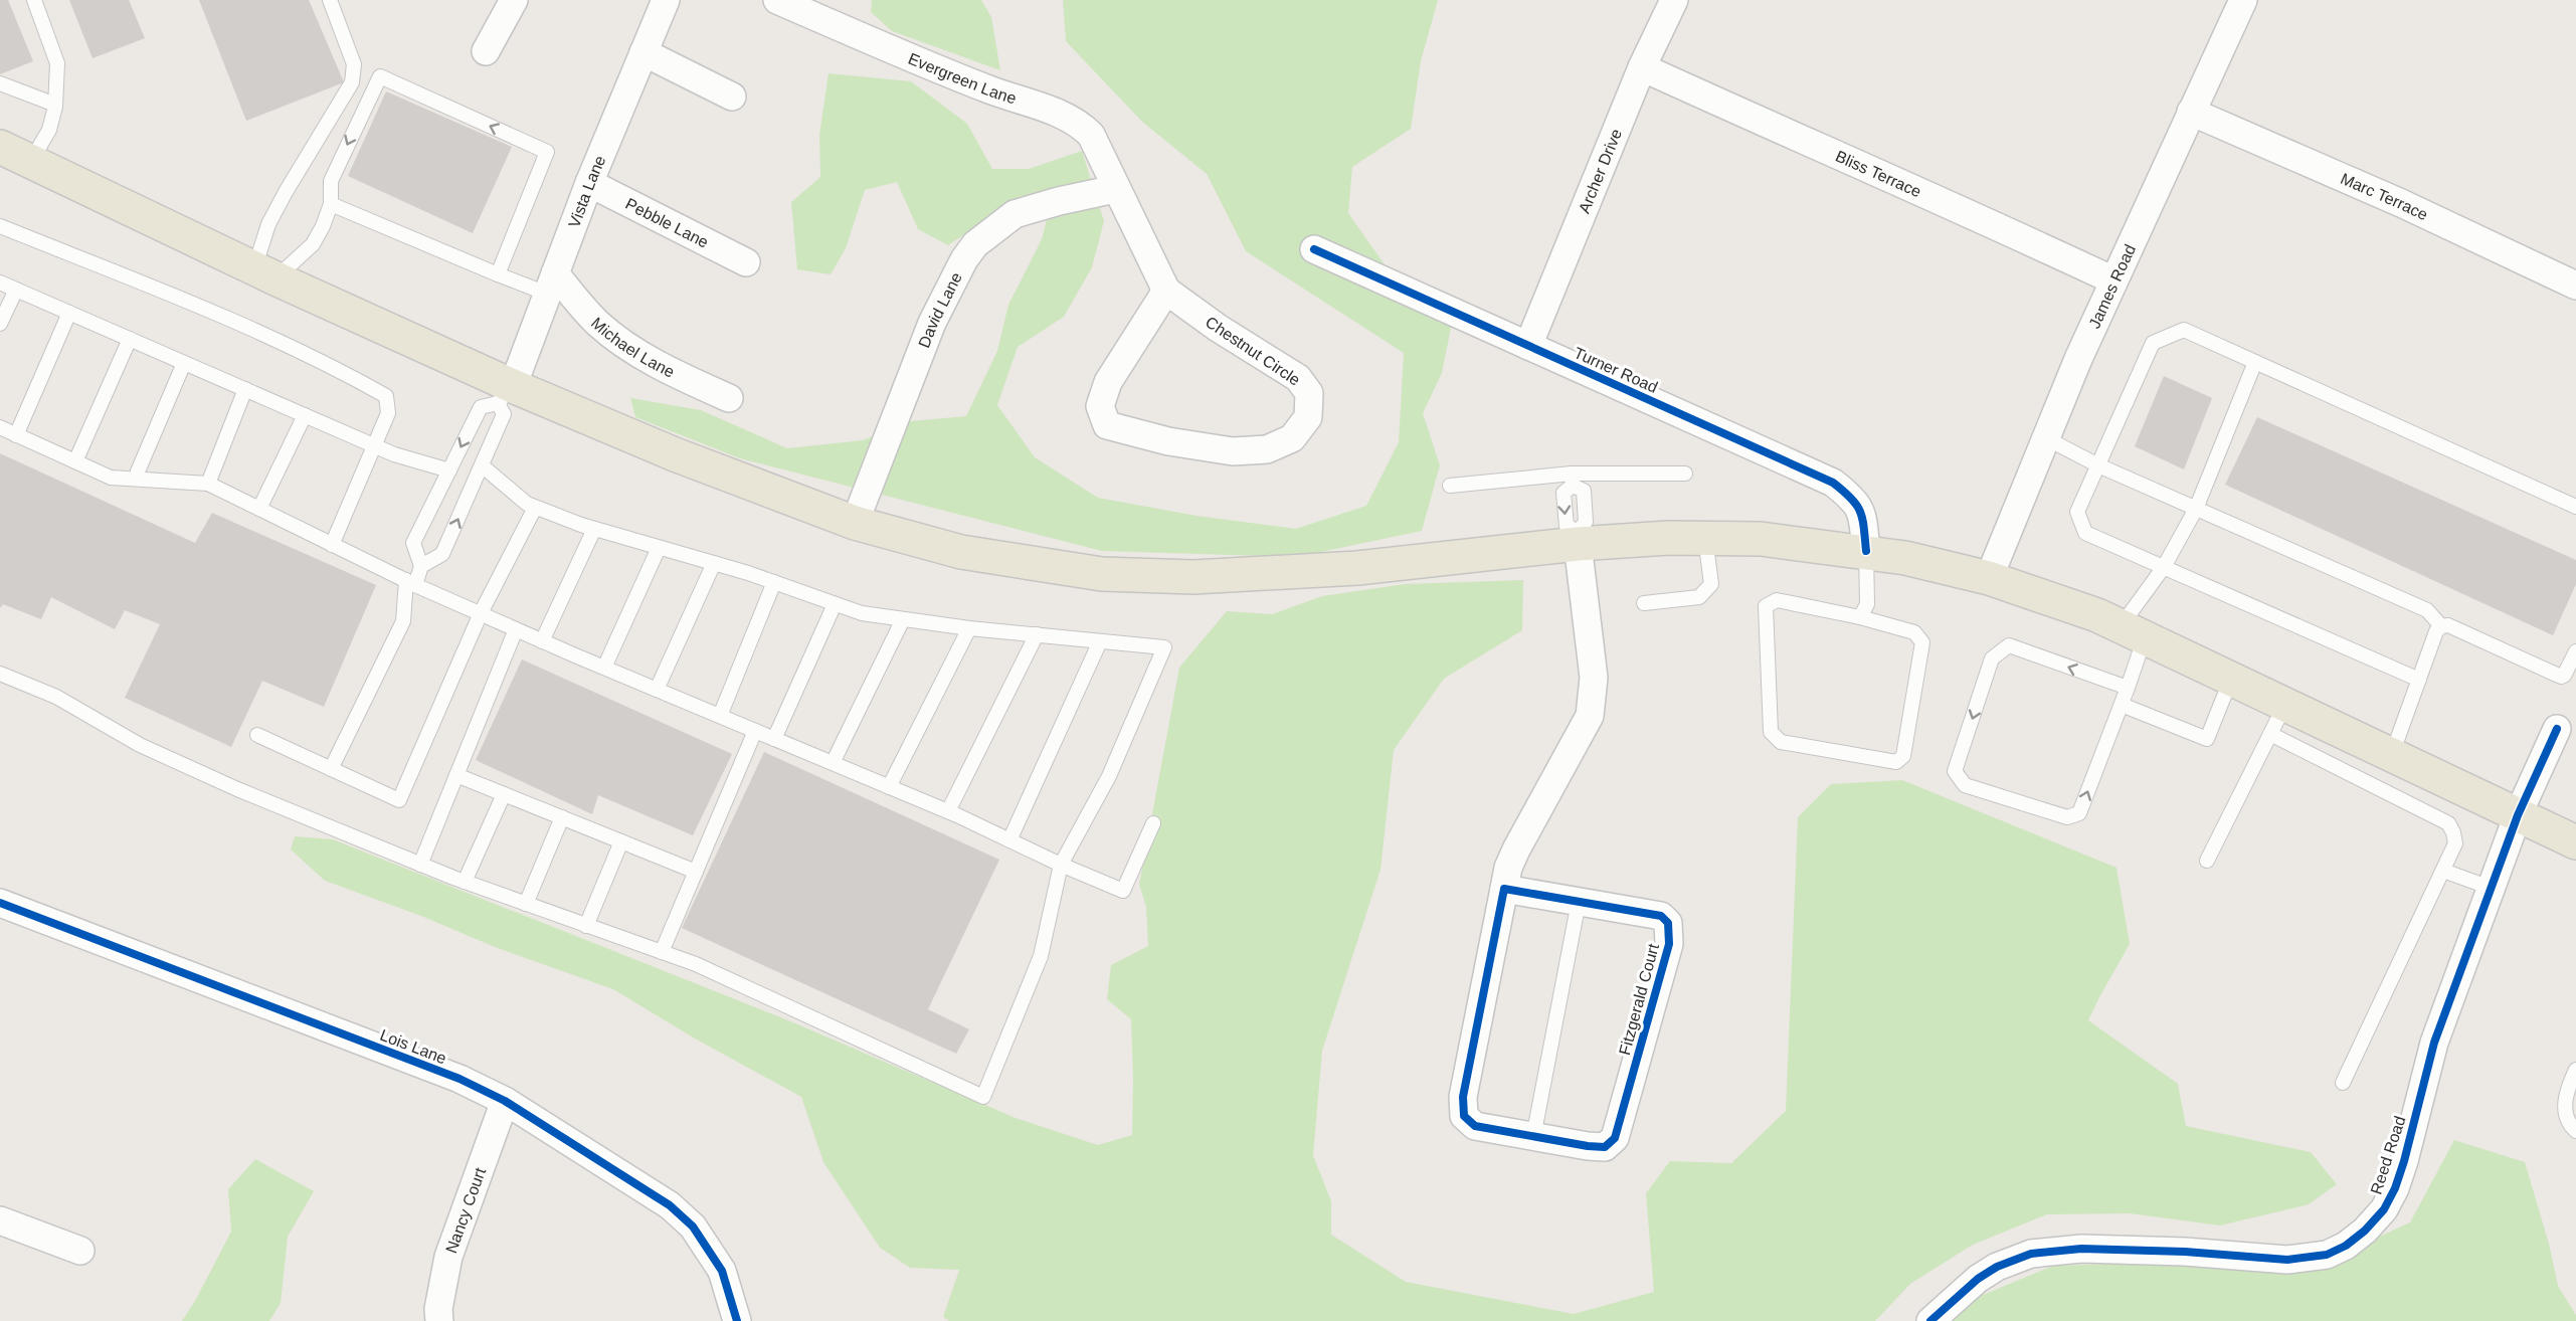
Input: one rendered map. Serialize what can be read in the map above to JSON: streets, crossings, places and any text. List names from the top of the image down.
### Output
{
  "streets": {
    "street": [
      "Evergreen Lane",
      "Archer Drive",
      "Bliss Terrace",
      "Vista Lane",
      "Marc Terrace",
      "Pebble Lane",
      "James Road",
      "David Lane",
      "Michael Lane",
      "Chestnut Circle",
      "Turner Road",
      "Fitzgerald Court",
      "Lois Lane",
      "Reed Road",
      "Nancy Court"
    ]
  },
  "crossings": [
    ["Evergreen Lane", "David Lane"],
    ["Evergreen Lane", "Chestnut Circle"],
    ["Archer Drive", "Bliss Terrace"],
    ["Archer Drive", "Turner Road"],
    ["Bliss Terrace", "James Road"],
    ["Vista Lane", "Pebble Lane"],
    ["Vista Lane", "Michael Lane"],
    ["Marc Terrace", "James Road"],
    ["David Lane", "Chestnut Circle"],
    ["Lois Lane", "Nancy Court"]
  ]
}
